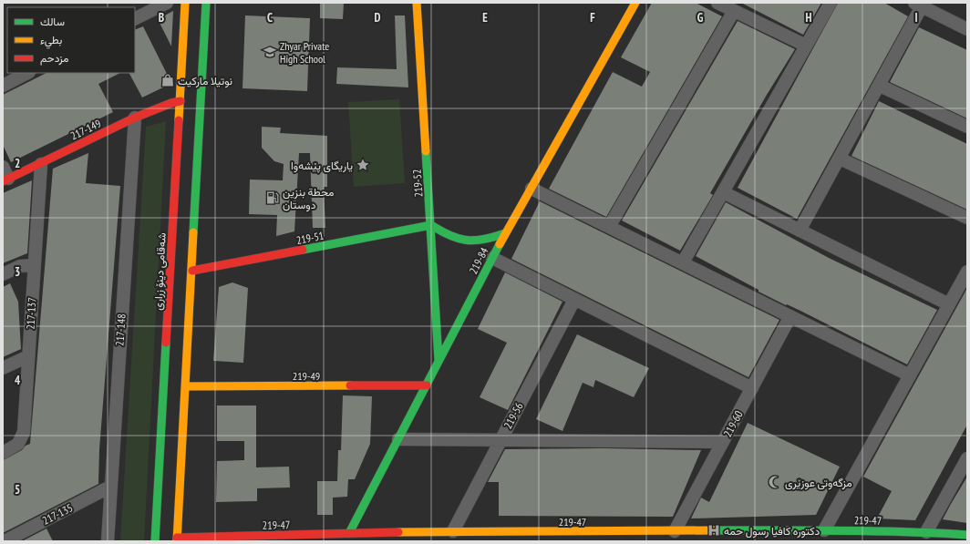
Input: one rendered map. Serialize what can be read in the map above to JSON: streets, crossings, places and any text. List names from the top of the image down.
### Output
{
  "streets": {
    "street": [
      "217-149",
      "219-52",
      "219-51",
      "219-84",
      "شەقامی دینۆ زراری",
      "217-137",
      "217-148",
      "219-49",
      "219-56",
      "219-60",
      "217-135",
      "219-47"
    ]
  },
  "crossings": [
    ["217-149", "شەقامی دینۆ زراری"],
    ["217-149", "217-137"],
    ["217-149", "217-148"],
    ["219-52", "219-51"],
    ["219-52", "219-84"],
    ["219-84", "219-49"],
    ["219-84", "219-47"],
    ["217-148", "217-135"],
    ["219-56", "219-47"],
    ["219-60", "219-47"]
  ],
  "places": {
    "school or university": ["Zhyar Private High School"],
    "shop": ["نوتیلا مارکیت"],
    "place": ["یاریگای پێشەوا"],
    "fuel station": ["محطة بنزين دوستان"],
    "mosque": ["مزگه‌وتی عوزێری"],
    "hospital": ["دکتورە کافیا رسول حمە"]
  },
  "legend": ["سالك", "بطيء", "مزدحم"],
  "grid": {
    "columns": [
      "B",
      "C",
      "D",
      "E",
      "F",
      "G",
      "H",
      "I"
    ],
    "rows": [
      "2",
      "3",
      "4",
      "5"
    ]
  }
}
